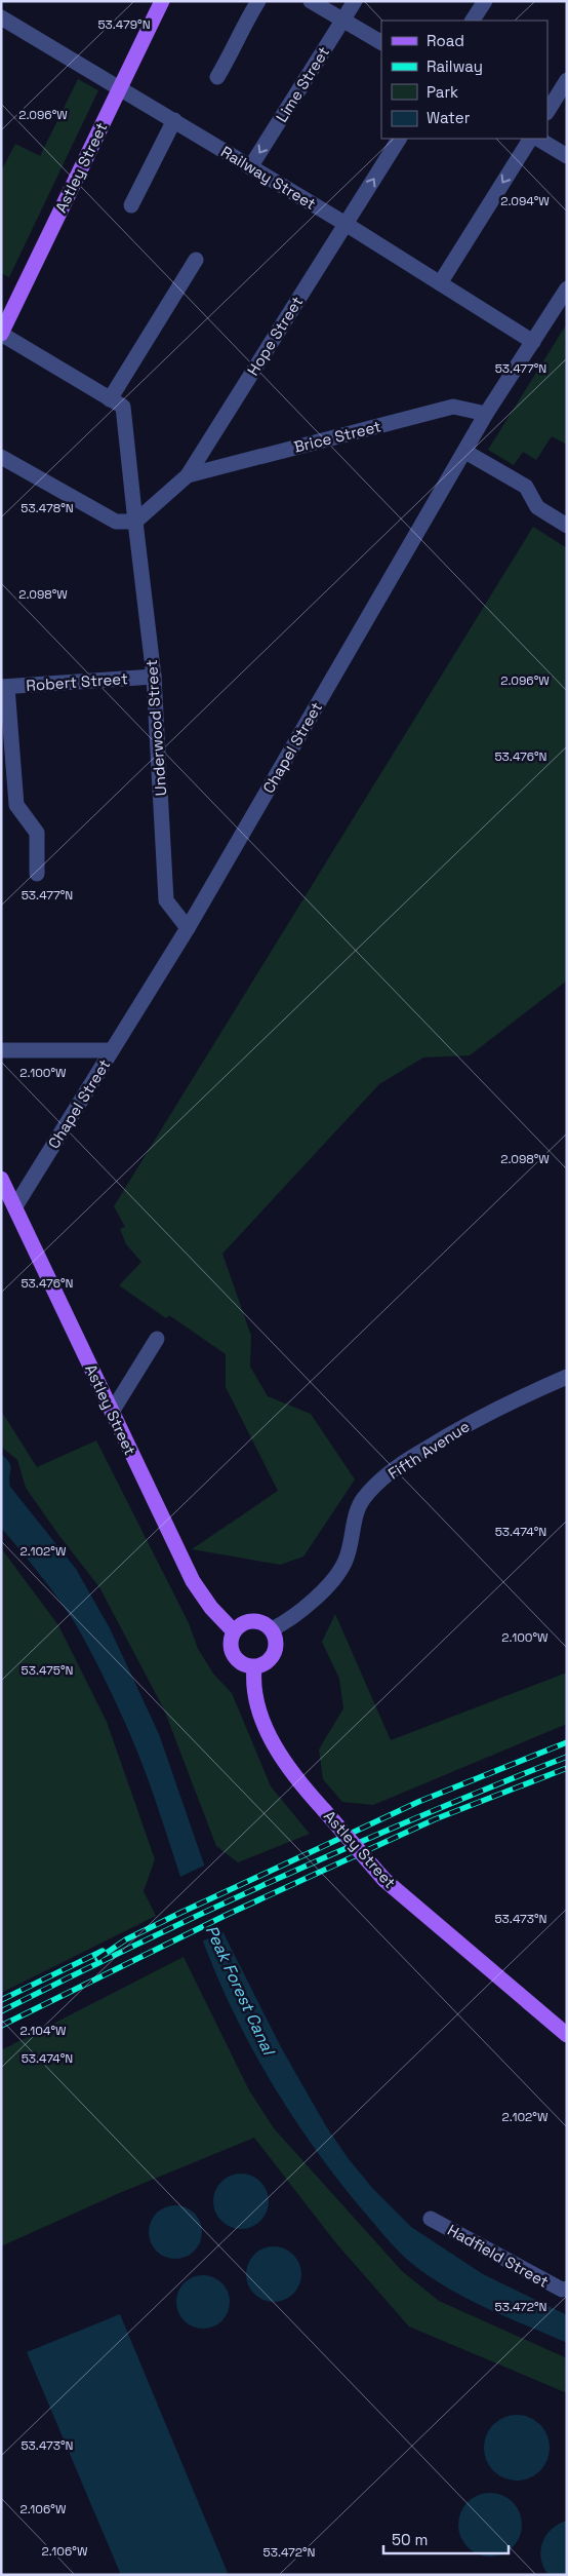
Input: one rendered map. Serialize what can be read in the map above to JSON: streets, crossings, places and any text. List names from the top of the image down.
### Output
{
  "streets": {
    "main road": ["Astley Street"],
    "street": [
      "Lime Street",
      "Railway Street",
      "Hope Street",
      "Brice Street",
      "Robert Street",
      "Underwood Street",
      "Chapel Street",
      "Fifth Avenue",
      "Hadfield Street"
    ]
  },
  "crossings": [
    ["Lime Street", "Railway Street"],
    ["Astley Street", "Railway Street"],
    ["Astley Street", "Chapel Street"],
    ["Astley Street", "Fifth Avenue"],
    ["Railway Street", "Hope Street"],
    ["Railway Street", "Chapel Street"],
    ["Hope Street", "Brice Street"],
    ["Hope Street", "Underwood Street"],
    ["Brice Street", "Chapel Street"],
    ["Robert Street", "Underwood Street"],
    ["Underwood Street", "Chapel Street"]
  ],
  "water": ["Peak Forest Canal"],
  "legend": [
    "Road",
    "Railway",
    "Park",
    "Water"
  ],
  "scale_bar": "50 m",
  "coordinates": [
    "53.479°N",
    "2.096°W",
    "2.094°W",
    "53.477°N",
    "53.478°N",
    "2.098°W",
    "53.476°N",
    "2.100°W",
    "53.474°N",
    "2.102°W",
    "53.475°N",
    "53.473°N",
    "2.104°W",
    "53.472°N",
    "2.106°W"
  ]
}
